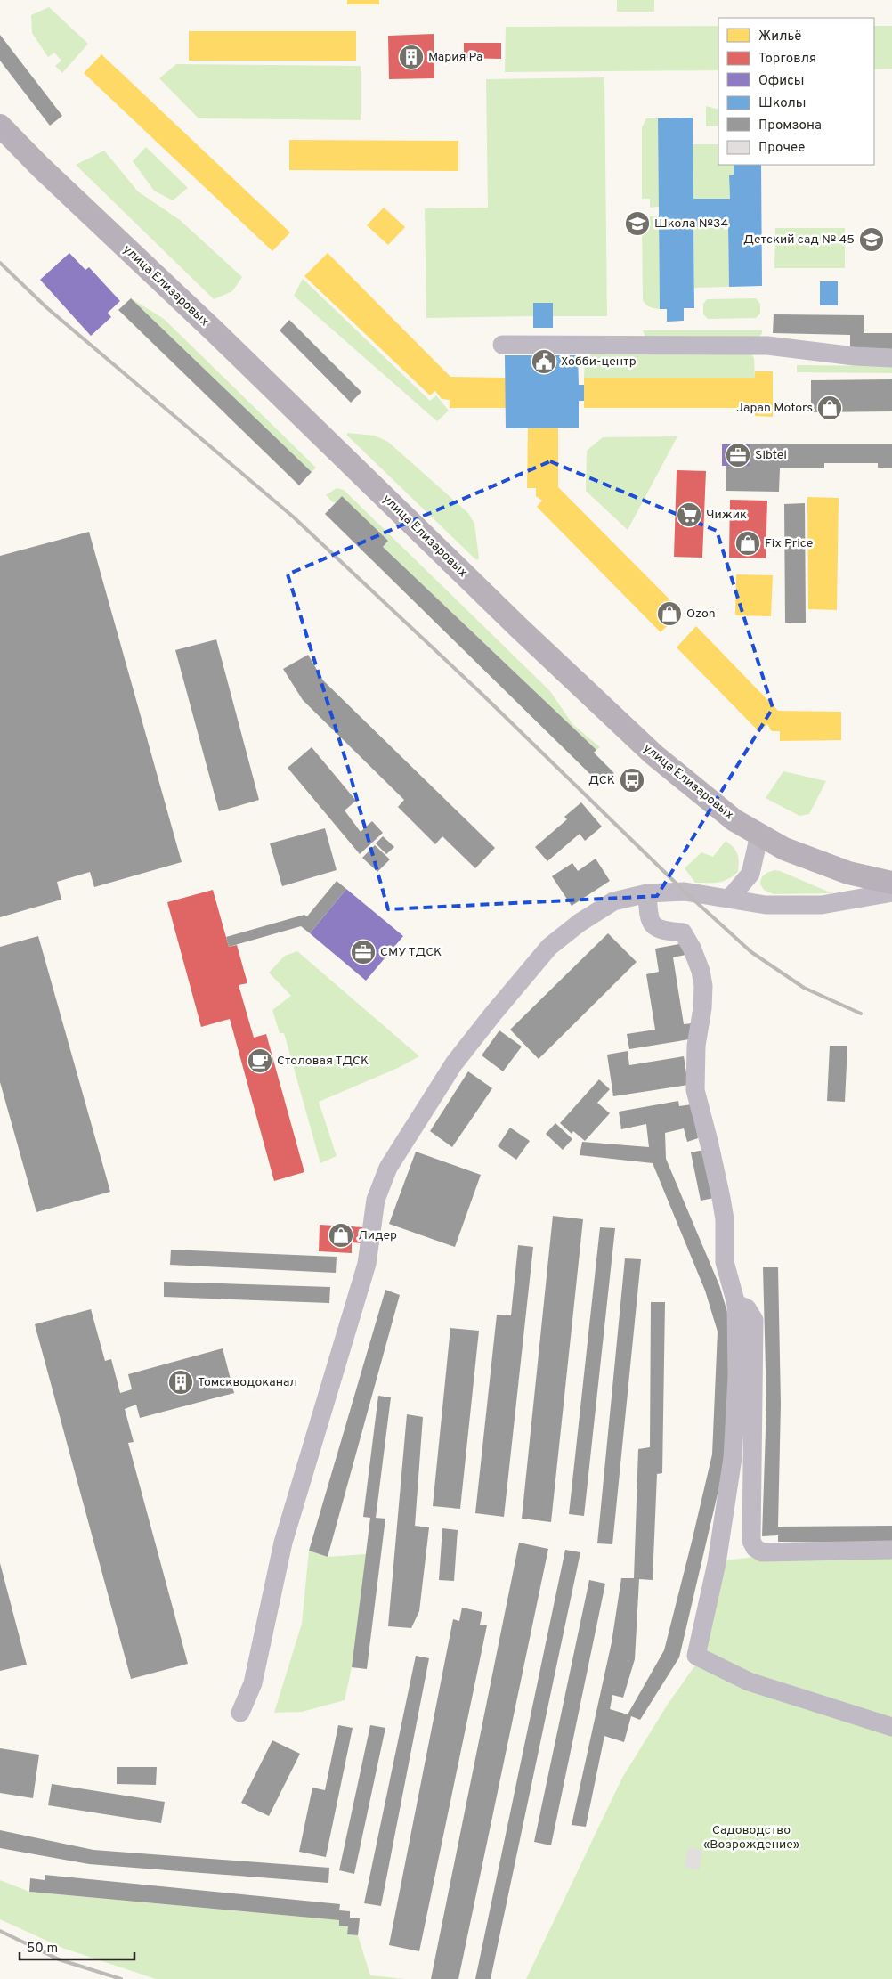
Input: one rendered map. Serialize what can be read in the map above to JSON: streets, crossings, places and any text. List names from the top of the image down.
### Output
{
  "streets": {
    "main road": ["улица Елизаровых"]
  },
  "parks": ["Садоводство «Возрождение»"],
  "places": {
    "building": ["Мария Ра", "Томскводоканал"],
    "school or university": ["Школа №34", "Детский сад № 45"],
    "public building": ["Хобби-центр"],
    "shop": [
      "Japan Motors",
      "Fix Price",
      "Ozon",
      "Лидер"
    ],
    "office": ["Sibtel", "СМУ ТДСК"],
    "supermarket": ["Чижик"],
    "bus stop": ["ДСК"],
    "cafe": ["Столовая ТДСК"]
  },
  "legend": [
    "Жильё",
    "Торговля",
    "Офисы",
    "Школы",
    "Промзона",
    "Прочее"
  ],
  "scale_bar": "50 m"
}
